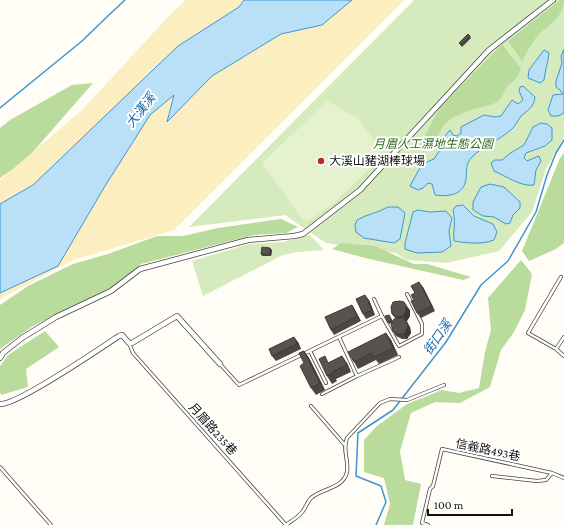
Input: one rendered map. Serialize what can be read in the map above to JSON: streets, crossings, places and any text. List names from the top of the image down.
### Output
{
  "streets": {
    "lane": ["月眉路235巷", "信義路493巷"]
  },
  "water": ["大漢溪", "街口溪"],
  "parks": ["月眉人工濕地生態公園"],
  "places": ["大溪山豬湖棒球場"],
  "scale_bar": "100 m"
}
